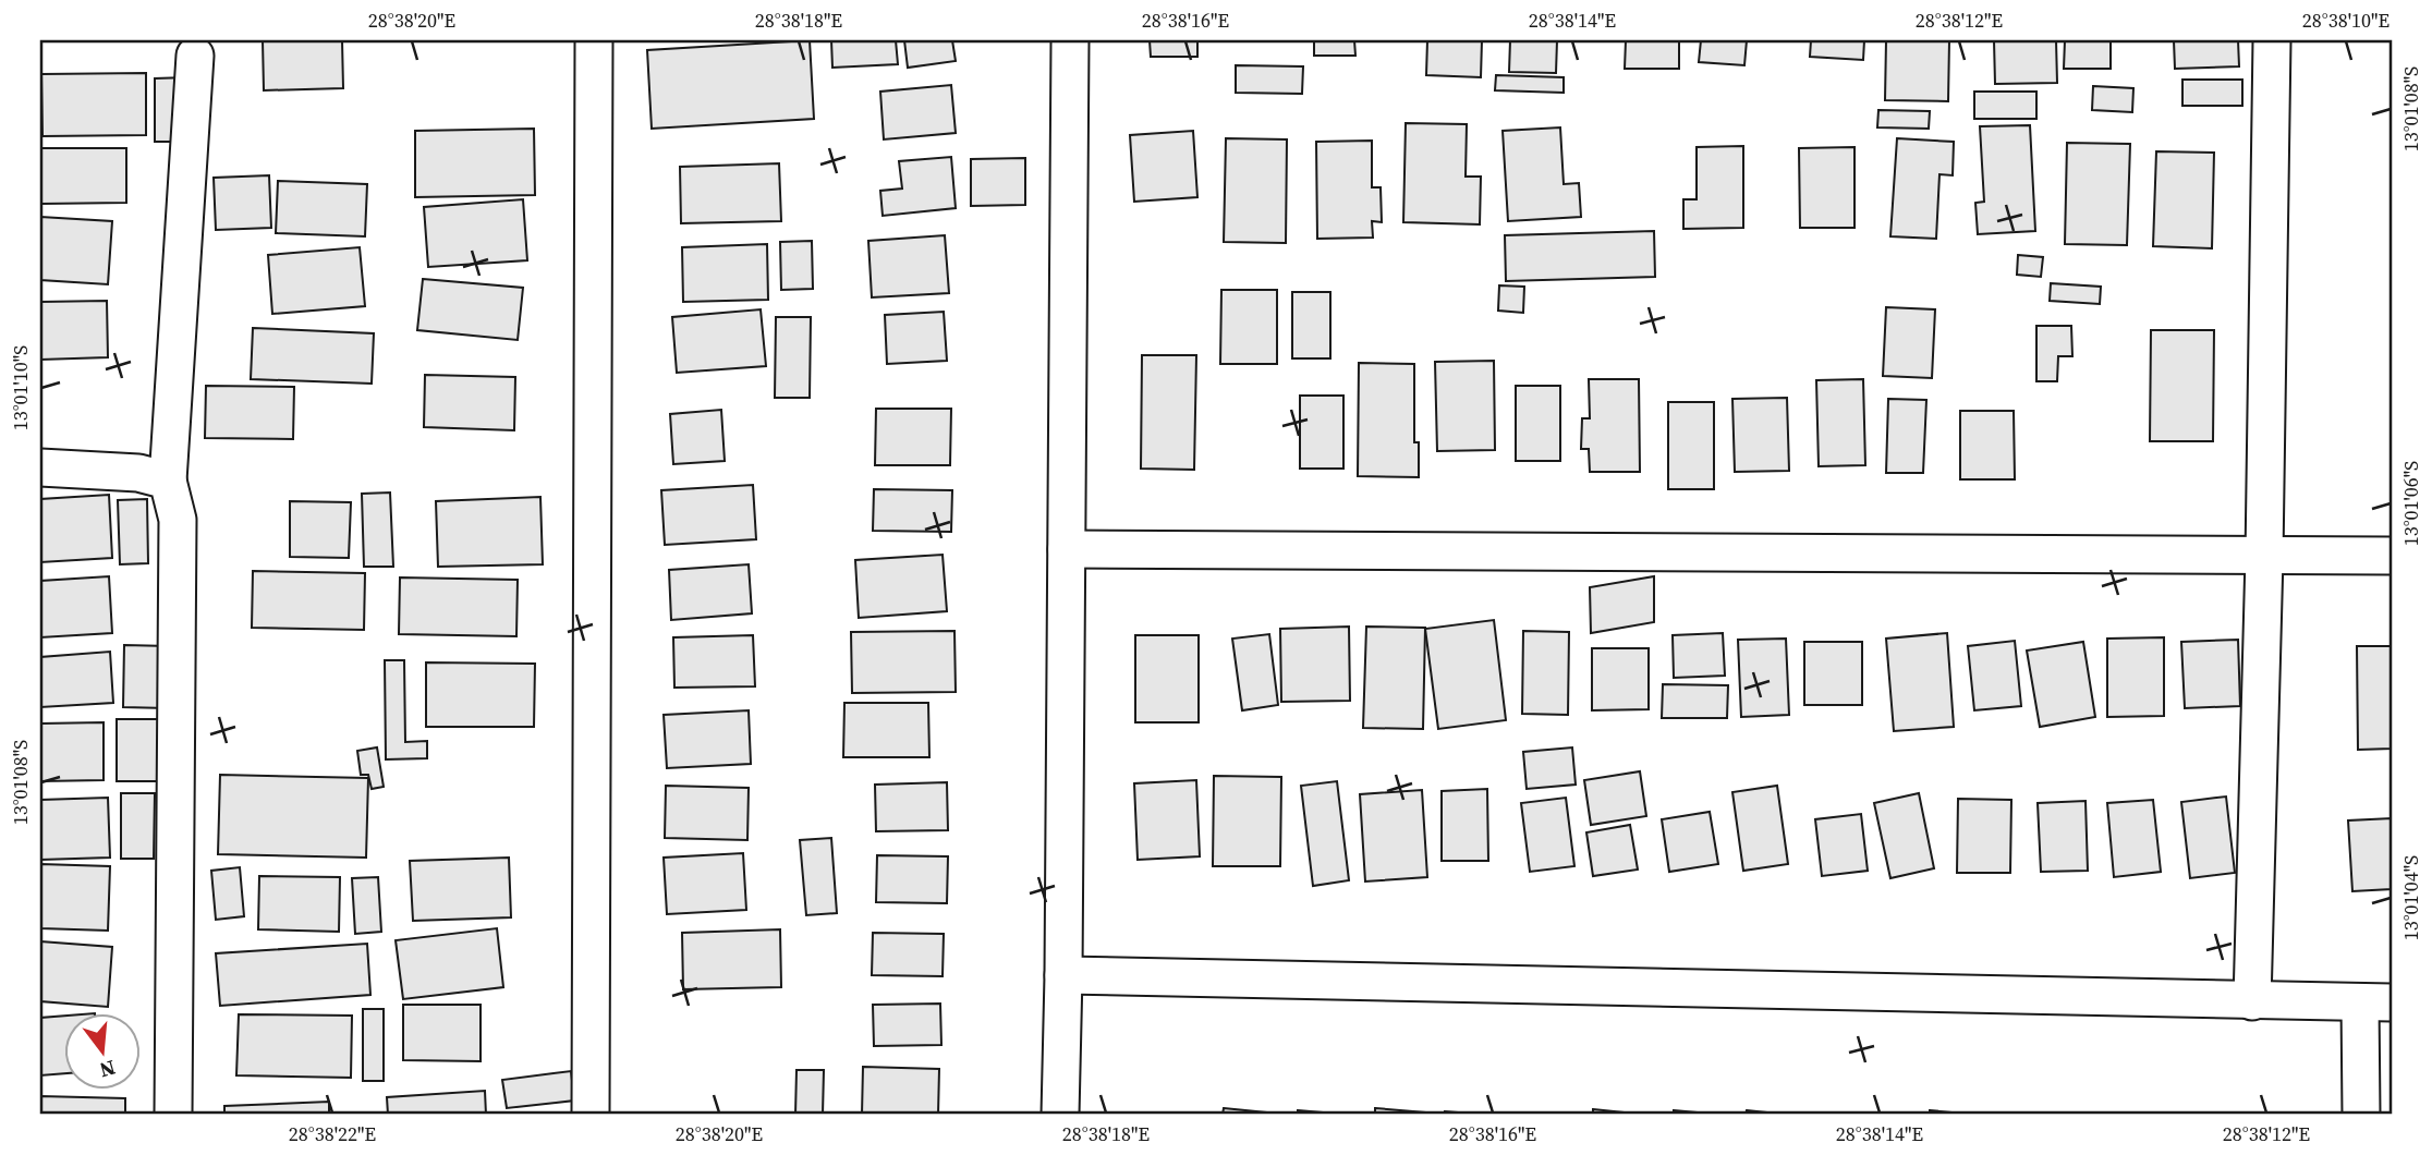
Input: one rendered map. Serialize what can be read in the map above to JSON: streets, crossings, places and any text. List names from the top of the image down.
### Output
{
  "north": "bottom",
  "coordinates": [
    "28°38'20\"E",
    "28°38'18\"E",
    "28°38'16\"E",
    "28°38'14\"E",
    "28°38'12\"E",
    "28°38'10\"E",
    "13°01'08\"S",
    "13°01'10\"S",
    "13°01'06\"S",
    "13°01'04\"S",
    "28°38'22\"E"
  ]
}
